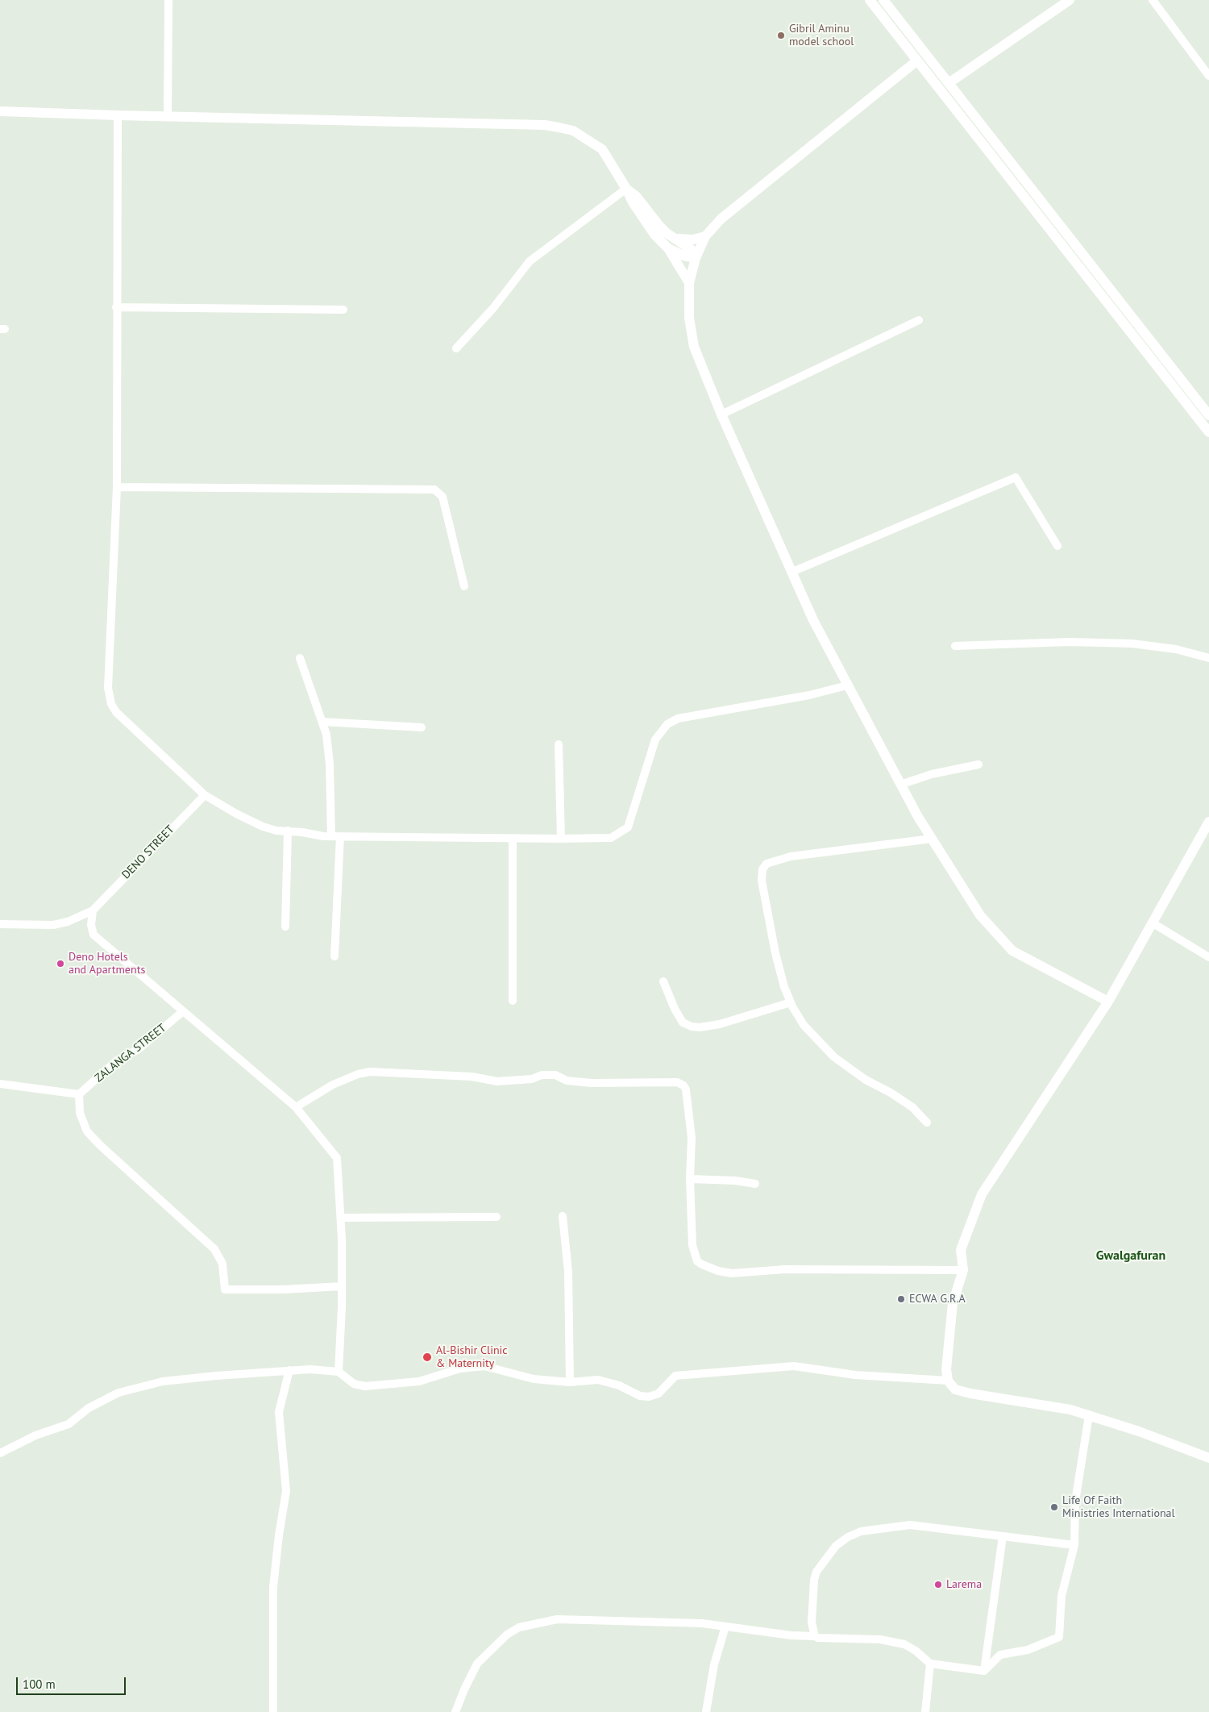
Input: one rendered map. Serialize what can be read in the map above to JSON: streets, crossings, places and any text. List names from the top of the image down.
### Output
{
  "streets": {
    "street": ["DENO STREET", "ZALANGA STREET"]
  },
  "districts": ["Gwalgafuran"],
  "places": [
    "Gibril Aminu model school",
    "Deno Hotels and Apartments",
    "ECWA G.R.A",
    "Al-Bishir Clinic & Maternity",
    "Life Of Faith Ministries International",
    "Larema"
  ],
  "scale_bar": "100 m"
}
